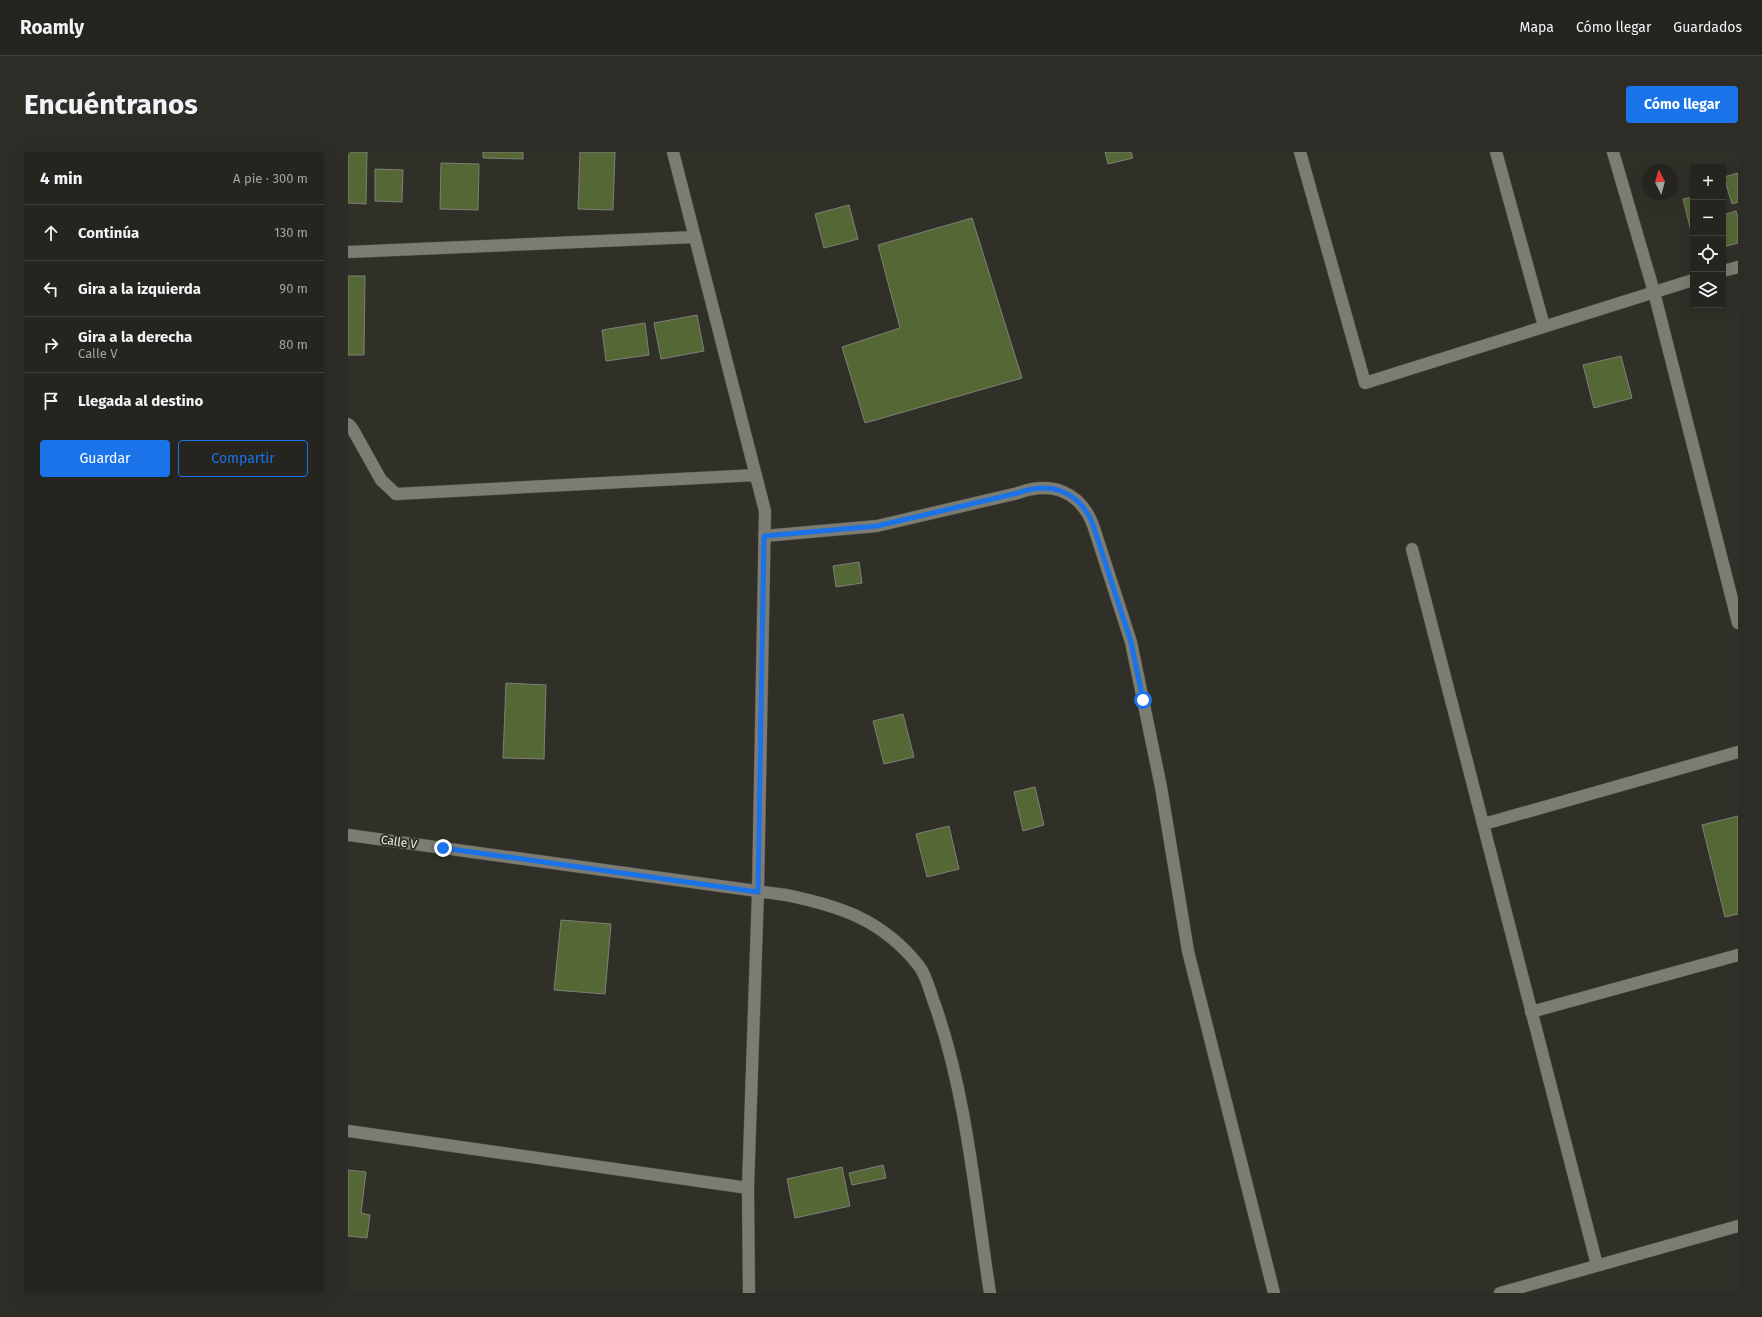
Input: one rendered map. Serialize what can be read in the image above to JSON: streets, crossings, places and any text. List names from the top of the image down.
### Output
{
  "streets": {
    "street": ["Calle V"]
  },
  "north": "top",
  "page": {
    "header": "Roamly",
    "nav": ["Mapa", "Cómo llegar", "Guardados"],
    "buttons": [
      "Cómo llegar",
      ["Guardar", "Compartir"]
    ],
    "title": "Encuéntranos",
    "heading": ["4 min", "A pie · 300 m"],
    "map_buttons": ["+", "−"],
    "list": [
      ["Continúa", "130 m"],
      ["Gira a la izquierda", "90 m"],
      ["Gira a la derecha", "Calle V", "80 m"],
      "Llegada al destino"
    ]
  }
}
